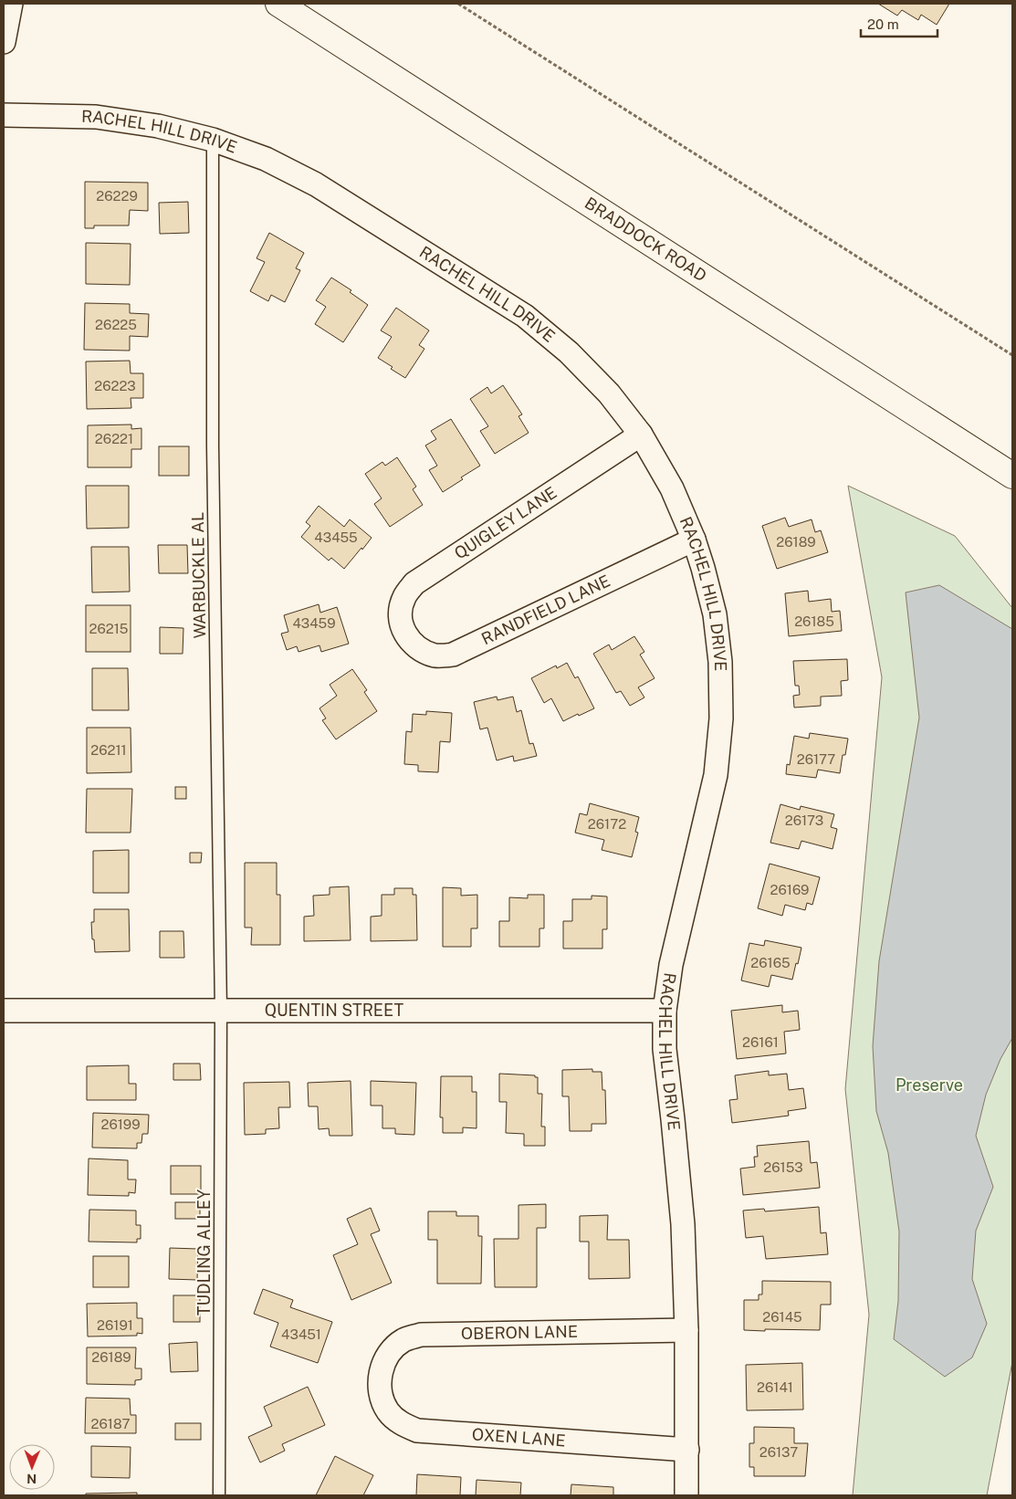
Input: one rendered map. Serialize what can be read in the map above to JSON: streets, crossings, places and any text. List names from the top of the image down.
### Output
{
  "streets": {
    "main road": ["BRADDOCK ROAD"],
    "street": [
      "RACHEL HILL DRIVE",
      "QUIGLEY LANE",
      "RANDFIELD LANE",
      "QUENTIN STREET",
      "OBERON LANE",
      "OXEN LANE"
    ],
    "lane": ["WARBUCKLE AL", "TUDLING ALLEY"]
  },
  "crossings": [
    ["RACHEL HILL DRIVE", "QUIGLEY LANE"],
    ["RACHEL HILL DRIVE", "WARBUCKLE AL"],
    ["RACHEL HILL DRIVE", "RANDFIELD LANE"],
    ["RACHEL HILL DRIVE", "QUENTIN STREET"],
    ["RACHEL HILL DRIVE", "OBERON LANE"],
    ["RACHEL HILL DRIVE", "OXEN LANE"],
    ["QUIGLEY LANE", "RANDFIELD LANE"],
    ["WARBUCKLE AL", "QUENTIN STREET"],
    ["WARBUCKLE AL", "TUDLING ALLEY"],
    ["QUENTIN STREET", "TUDLING ALLEY"],
    ["OBERON LANE", "OXEN LANE"]
  ],
  "parks": ["Preserve"],
  "house_numbers": [
    "26229",
    "26225",
    "26223",
    "26221",
    "43455",
    "26189",
    "26185",
    "43459",
    "26215",
    "26211",
    "26177",
    "26173",
    "26172",
    "26169",
    "26165",
    "26161",
    "26199",
    "26153",
    "26145",
    "26191",
    "43451",
    "26189",
    "26141",
    "26187",
    "26137"
  ],
  "scale_bar": "20 m",
  "north": "bottom"
}
